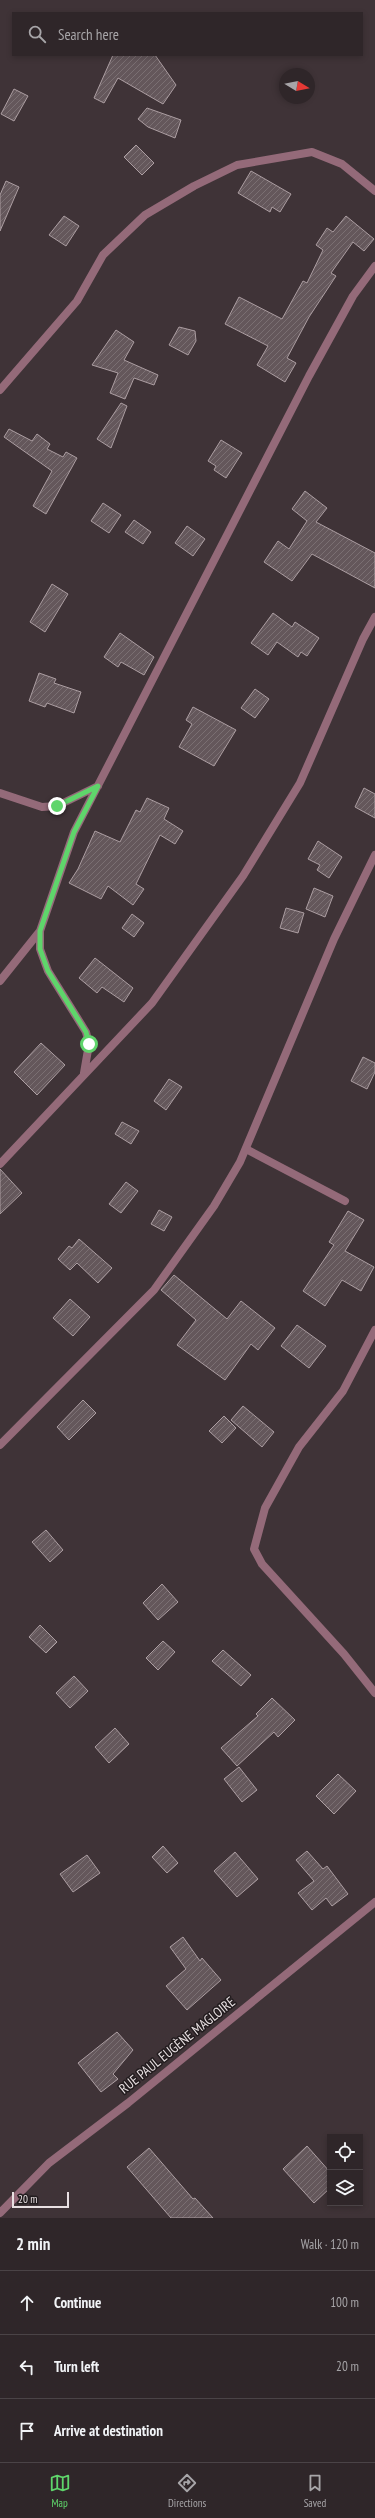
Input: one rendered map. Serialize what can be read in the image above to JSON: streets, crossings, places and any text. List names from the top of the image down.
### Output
{
  "streets": {
    "street": ["RUE PAUL EUGÈNE MAGLOIRE"]
  },
  "scale_bar": "20 m",
  "north": "right",
  "page": {
    "search": "Search here",
    "scale": "20 m",
    "heading": ["2 min", "Walk · 120 m"],
    "list": [
      ["Continue", "100 m"],
      ["Turn left", "20 m"],
      "Arrive at destination"
    ],
    "nav": ["Map", "Directions", "Saved"]
  }
}
